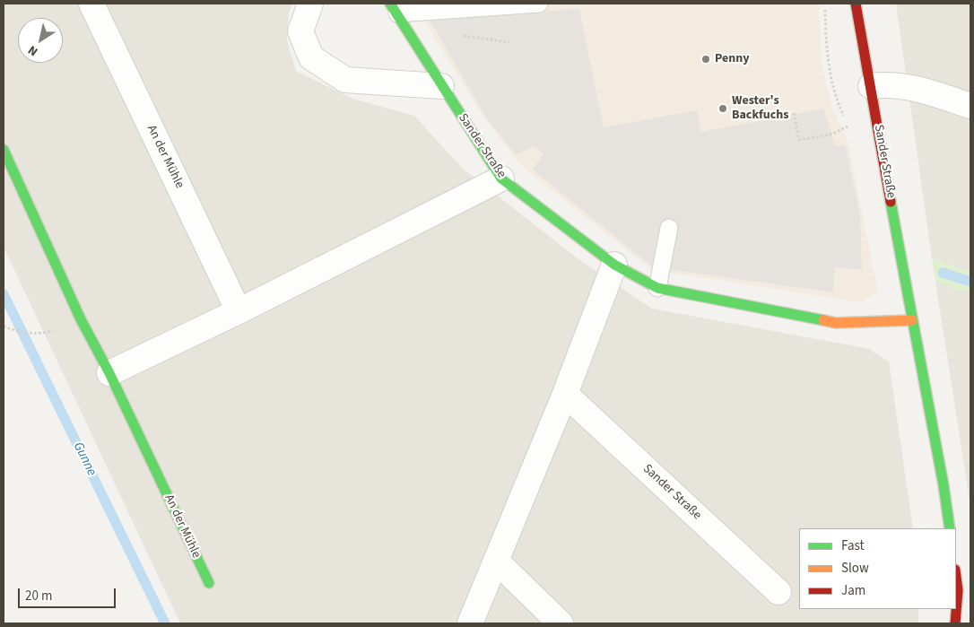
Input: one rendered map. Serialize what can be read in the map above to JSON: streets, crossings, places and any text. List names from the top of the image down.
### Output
{
  "streets": {
    "street": ["Sander Straße", "An der Mühle"]
  },
  "water": ["Gunne"],
  "places": ["Penny", "Wester's Backfuchs"],
  "legend": ["Fast", "Slow", "Jam"],
  "scale_bar": "20 m",
  "north": "bottom left"
}
